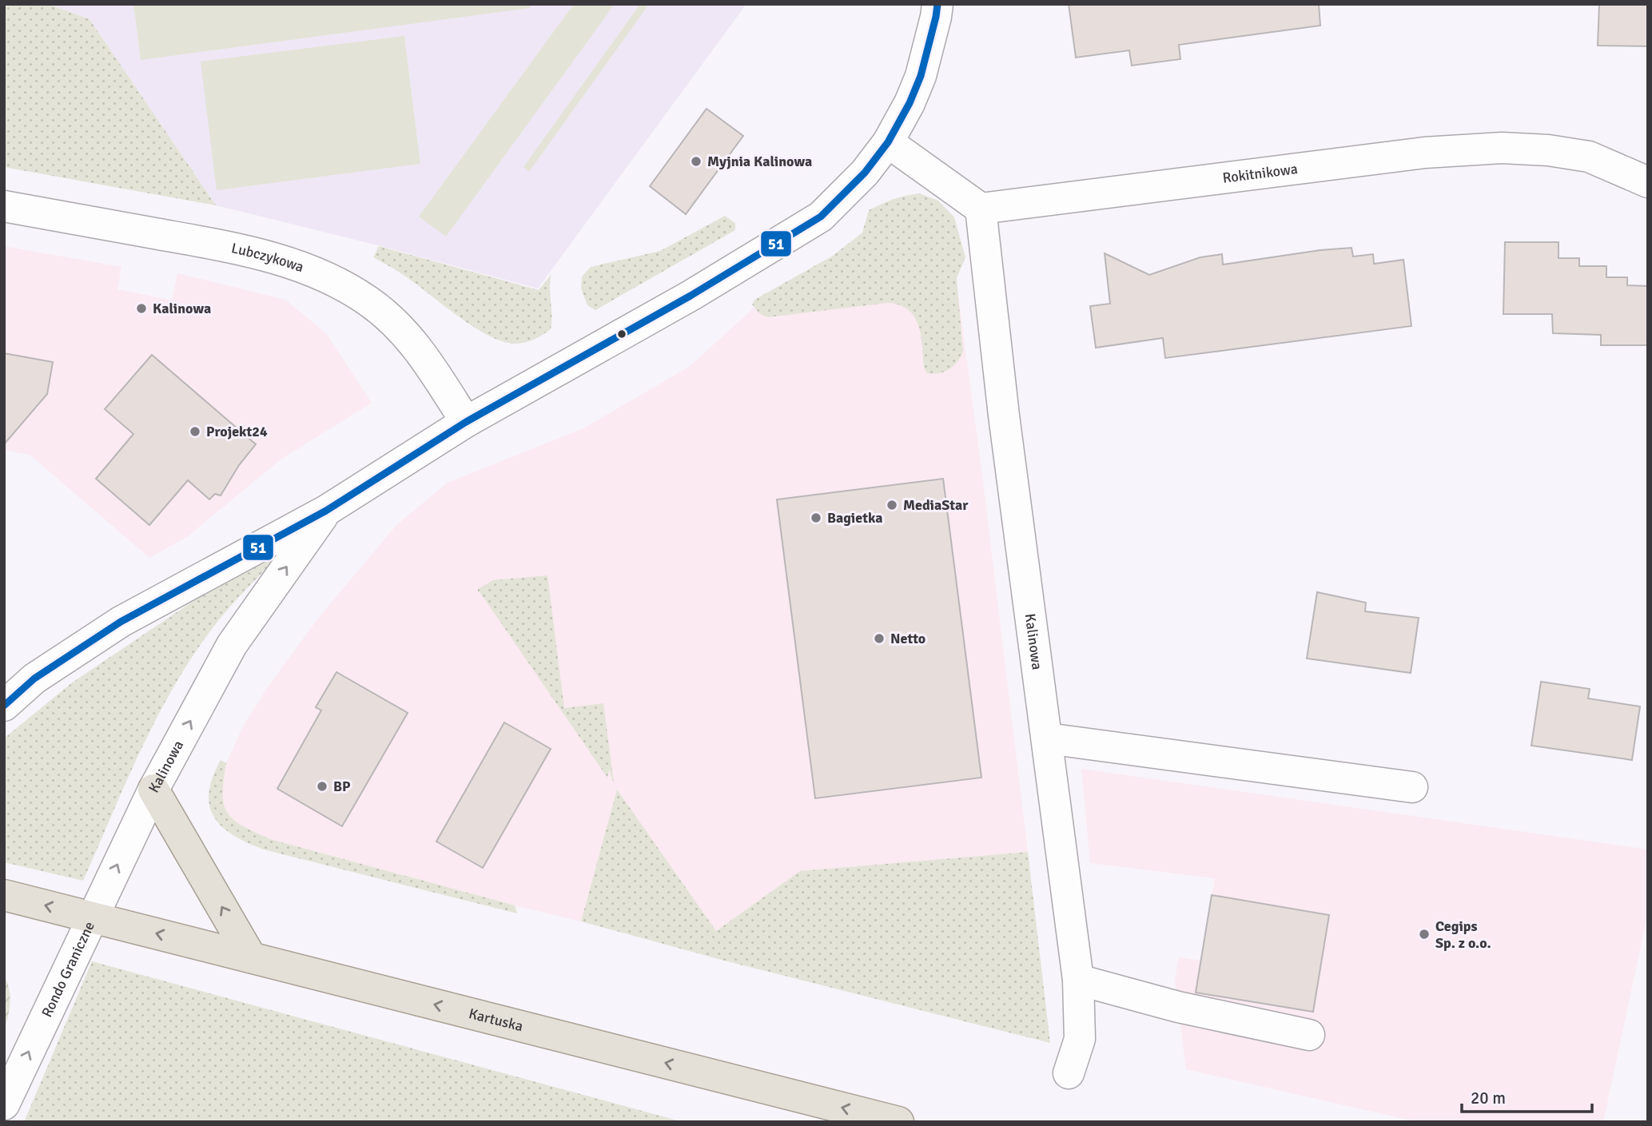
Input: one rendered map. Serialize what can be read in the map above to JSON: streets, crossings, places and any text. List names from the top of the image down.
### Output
{
  "streets": {
    "main road": ["Rondo Graniczne", "Kartuska"],
    "street": ["Rokitnikowa", "Lubczykowa", "Kalinowa"]
  },
  "crossings": [
    ["Rokitnikowa", "Kalinowa"],
    ["Lubczykowa", "Kalinowa"],
    ["Kalinowa", "Rondo Graniczne"],
    ["Kalinowa", "Kartuska"],
    ["Rondo Graniczne", "Kartuska"]
  ],
  "one_way": ["Kartuska"],
  "places": [
    "Myjnia Kalinowa",
    "Kalinowa",
    "Projekt24",
    "MediaStar",
    "Bagietka",
    "Netto",
    "BP",
    "Cegips Sp. z o.o."
  ],
  "lines": ["transit line 51"],
  "scale_bar": "20 m"
}
